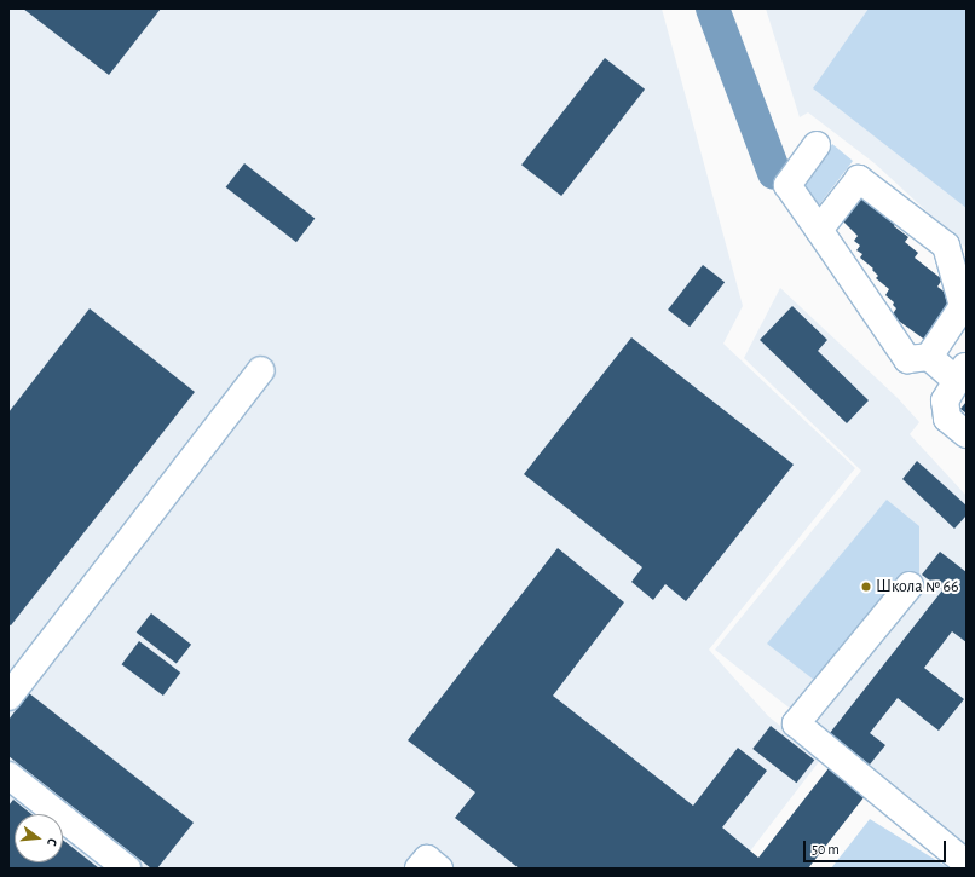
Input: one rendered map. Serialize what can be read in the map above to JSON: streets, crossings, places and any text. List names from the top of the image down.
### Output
{
  "places": ["Школа № 66"],
  "scale_bar": "50 m",
  "north": "right"
}
